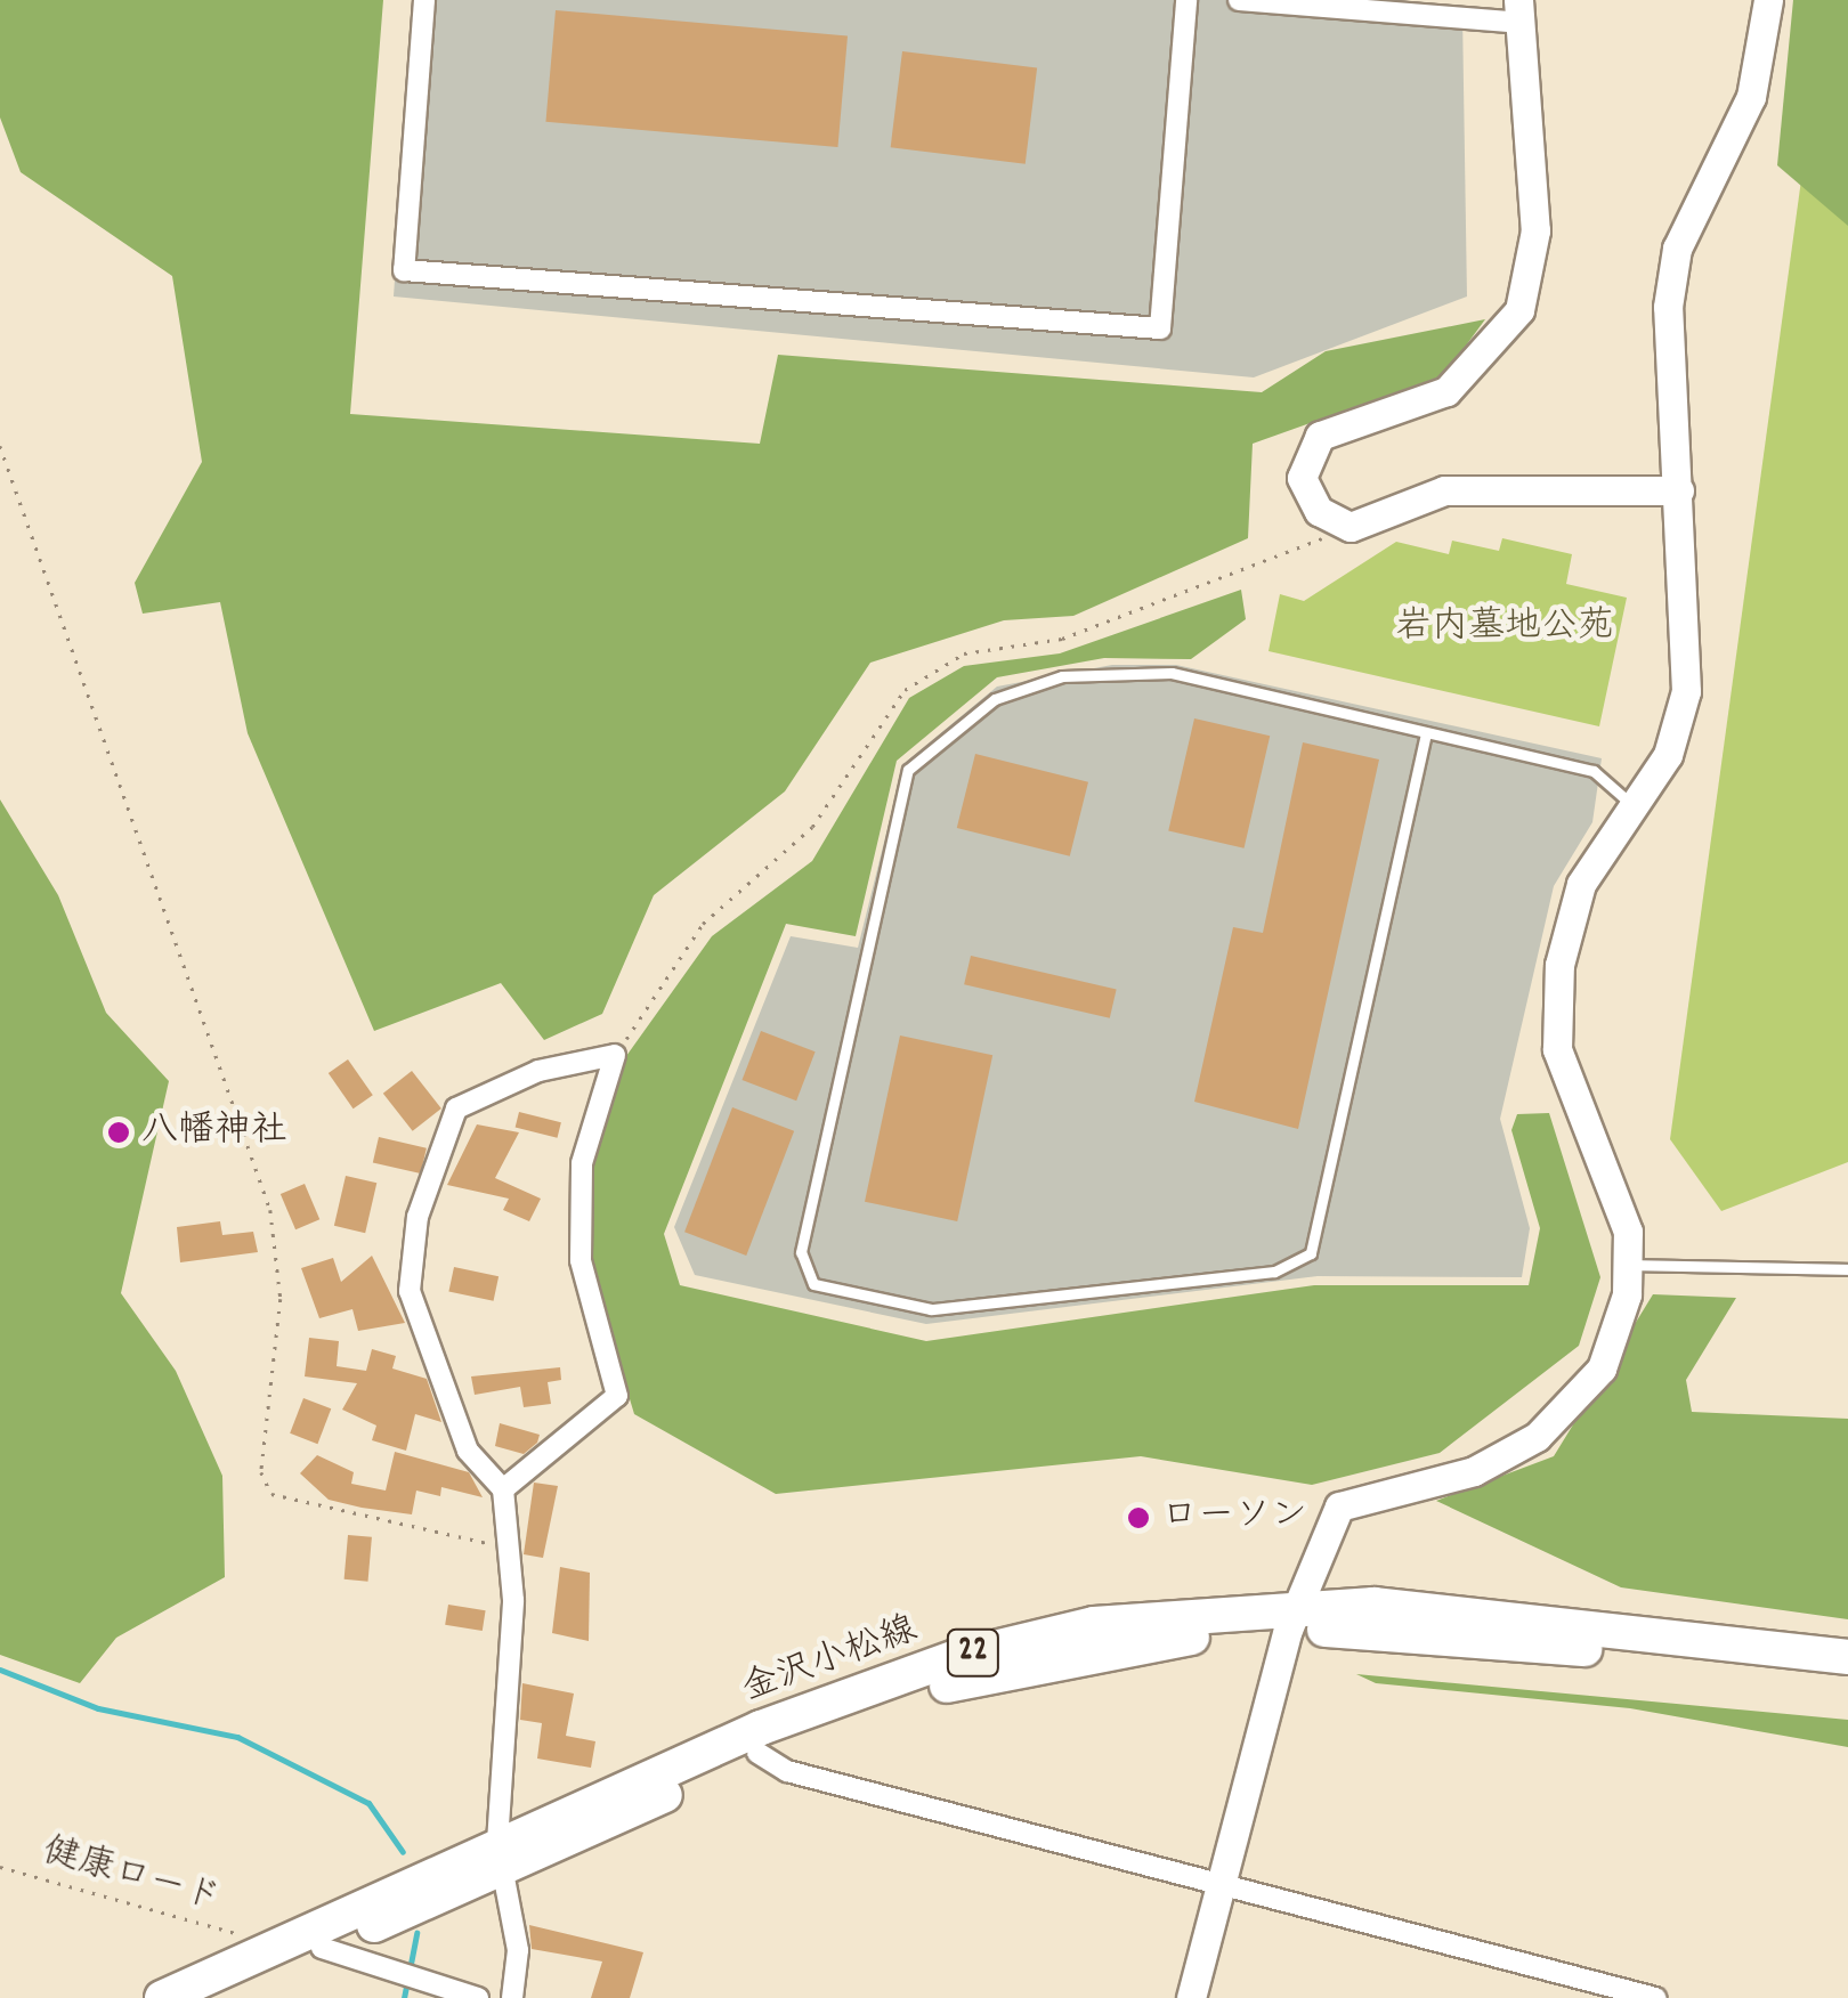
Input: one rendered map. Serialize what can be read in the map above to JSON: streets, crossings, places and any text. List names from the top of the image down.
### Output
{
  "streets": {
    "main road": ["22", "金沢小松線"],
    "path": ["健康ロード"]
  },
  "parks": ["岩内墓地公苑"],
  "places": ["八幡神社", "ローソン"]
}
